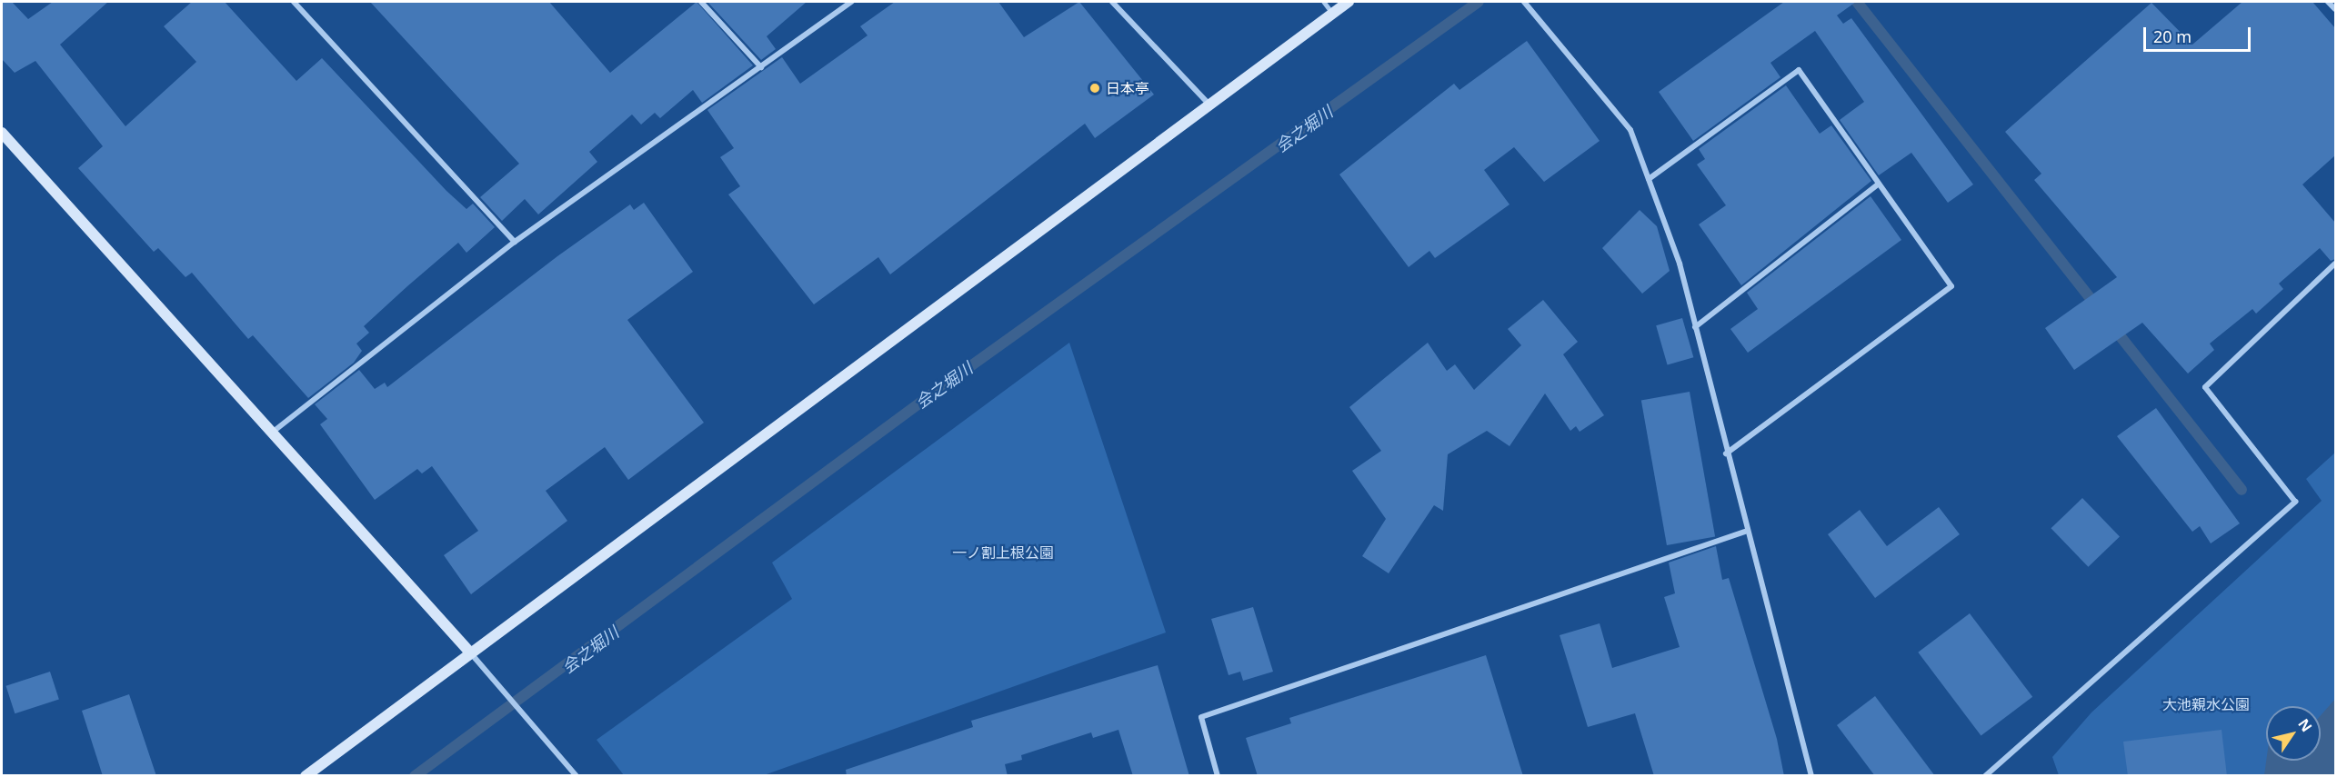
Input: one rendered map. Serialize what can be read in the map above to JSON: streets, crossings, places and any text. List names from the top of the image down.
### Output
{
  "water": ["会之堀川"],
  "parks": ["一ノ割上根公園", "大池親水公園"],
  "places": ["日本亭"],
  "scale_bar": "20 m",
  "north": "top right"
}
